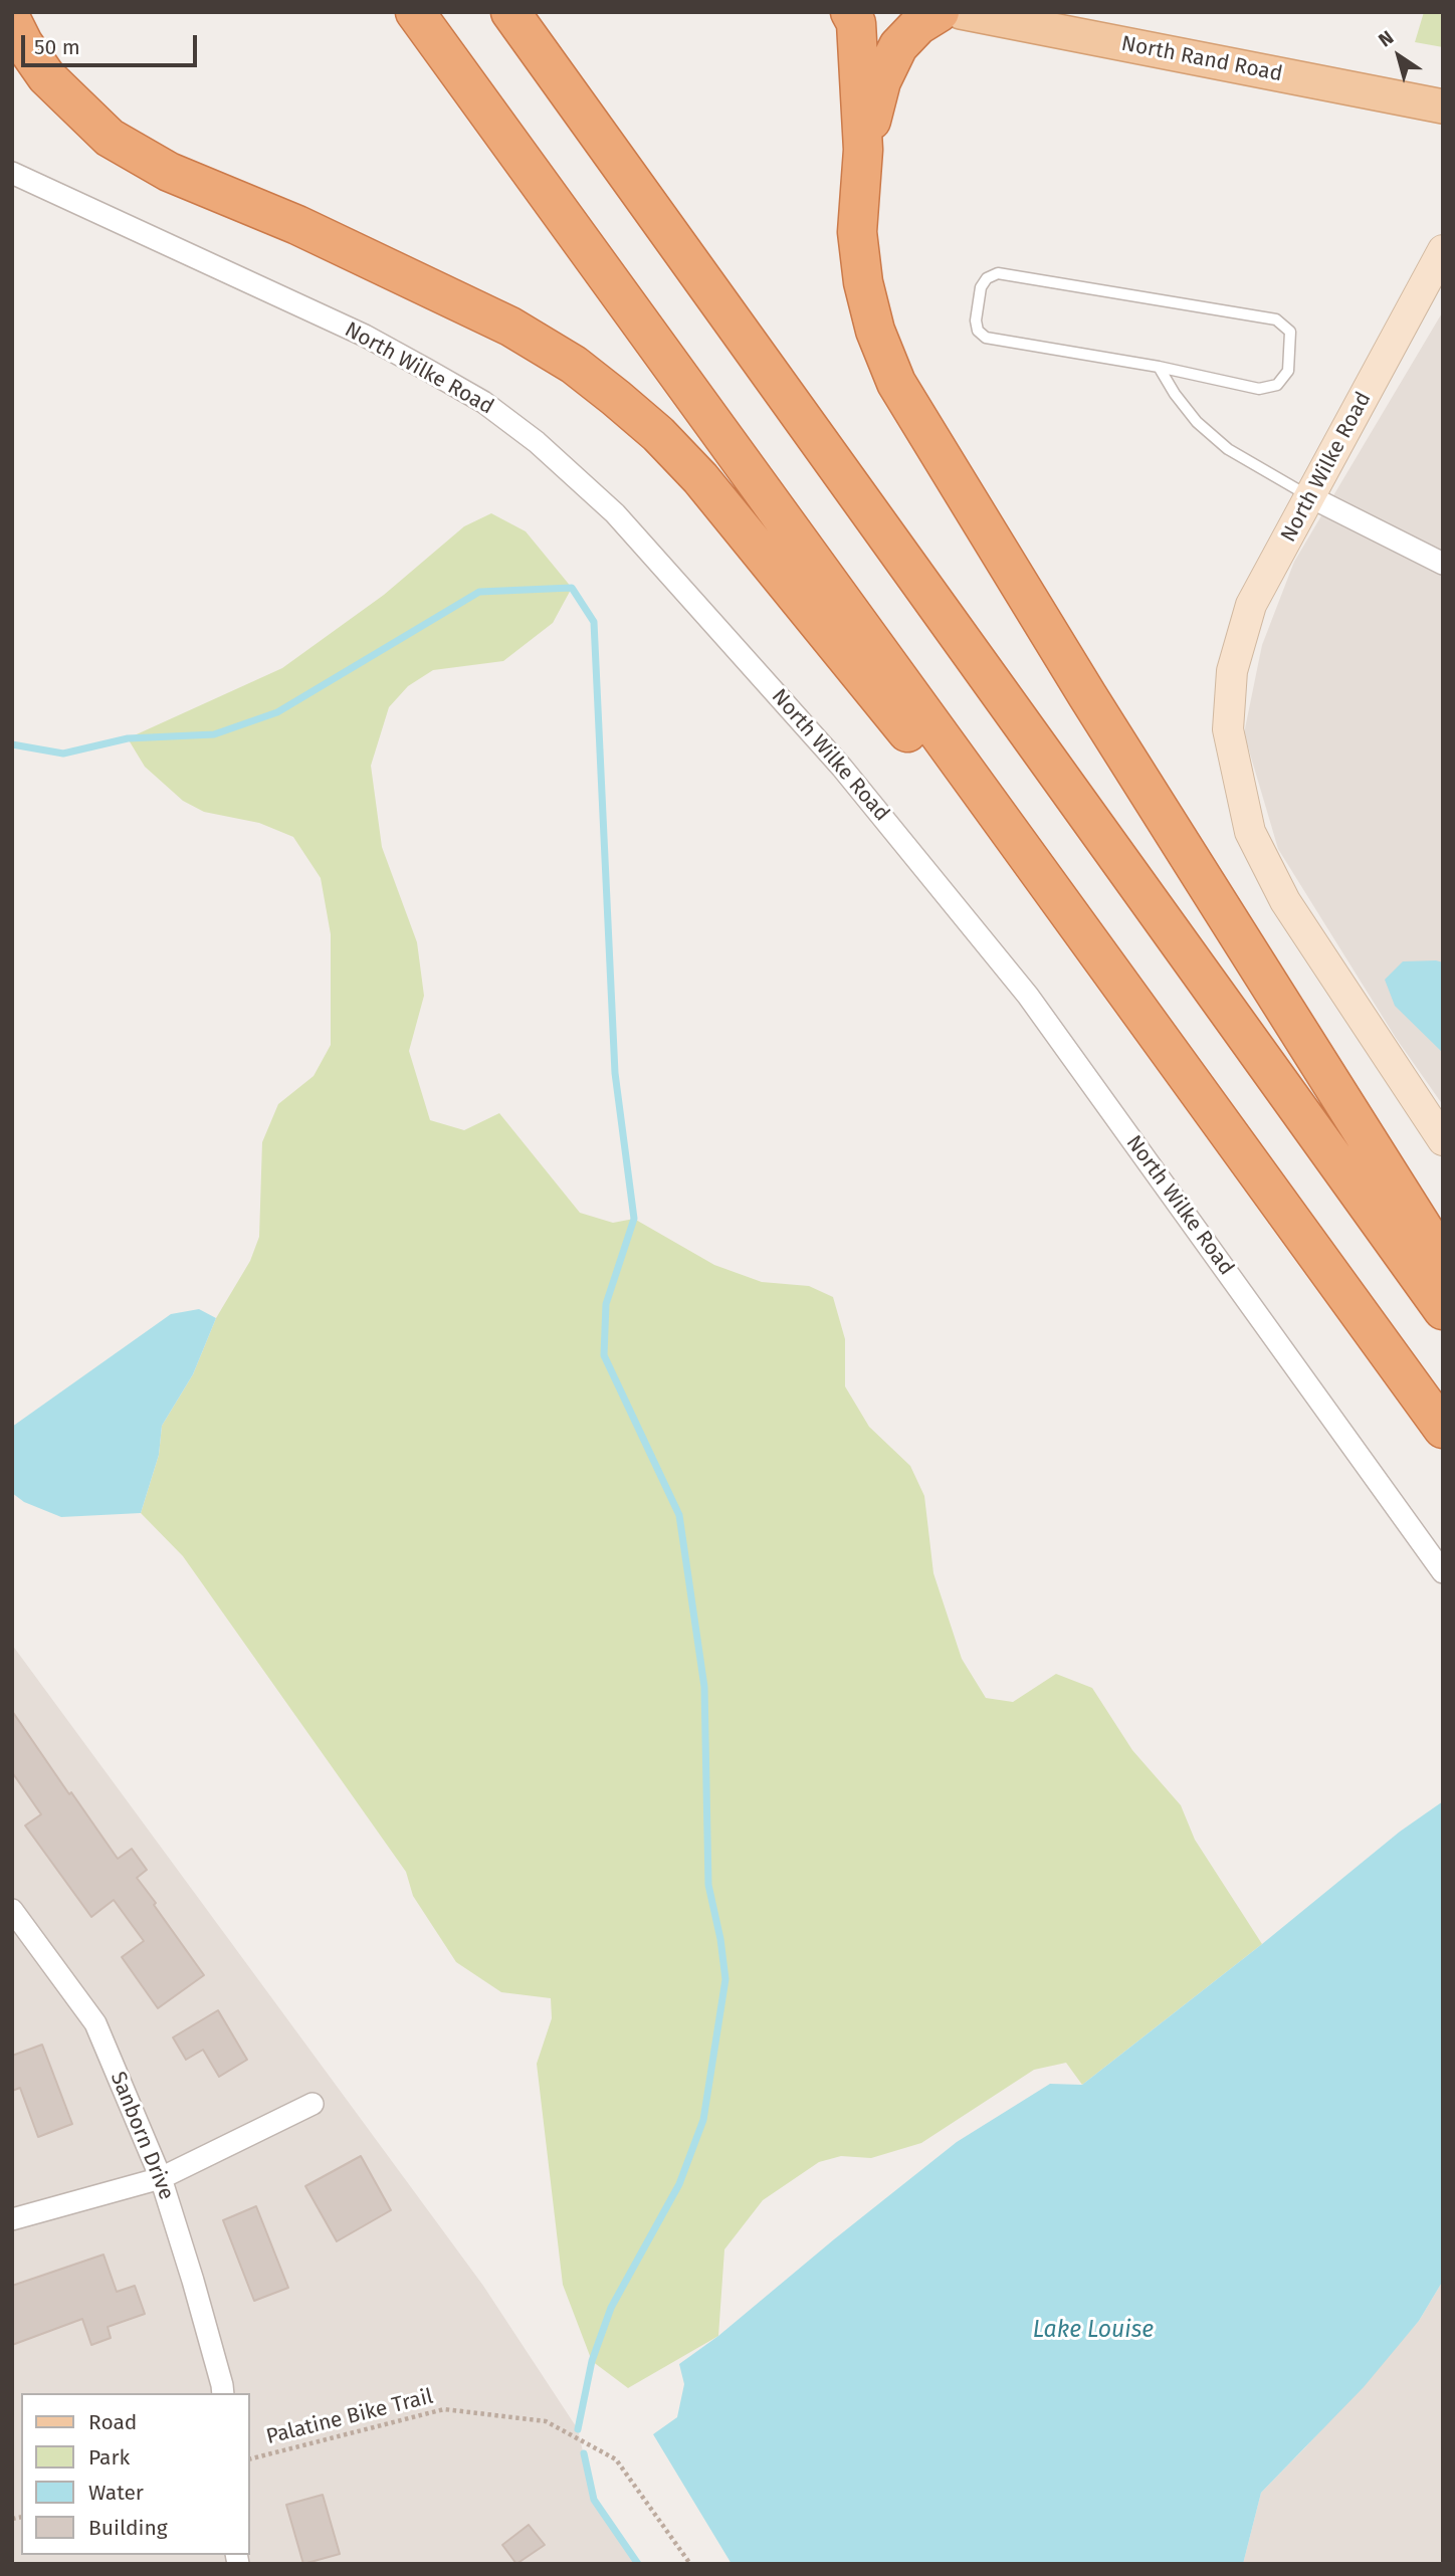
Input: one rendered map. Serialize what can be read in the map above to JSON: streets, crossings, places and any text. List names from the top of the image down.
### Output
{
  "streets": {
    "main road": ["North Rand Road"],
    "street": ["North Wilke Road", "Sanborn Drive"],
    "path": ["Palatine Bike Trail"]
  },
  "water": ["Lake Louise"],
  "legend": [
    "Road",
    "Park",
    "Water",
    "Building"
  ],
  "scale_bar": "50 m",
  "north": "top left"
}
